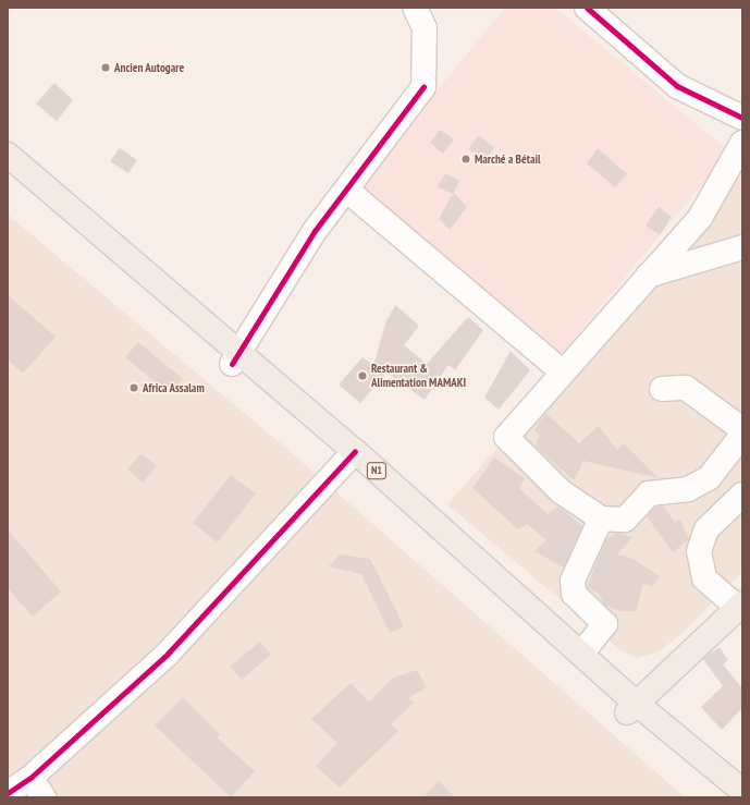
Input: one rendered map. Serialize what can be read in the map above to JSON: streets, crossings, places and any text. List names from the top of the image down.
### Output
{
  "streets": {
    "main road": ["N1"]
  },
  "places": [
    "Ancien Autogare",
    "Marché a Bétail",
    "Restaurant & Alimentation MAMAKI",
    "Africa Assalam"
  ]
}
